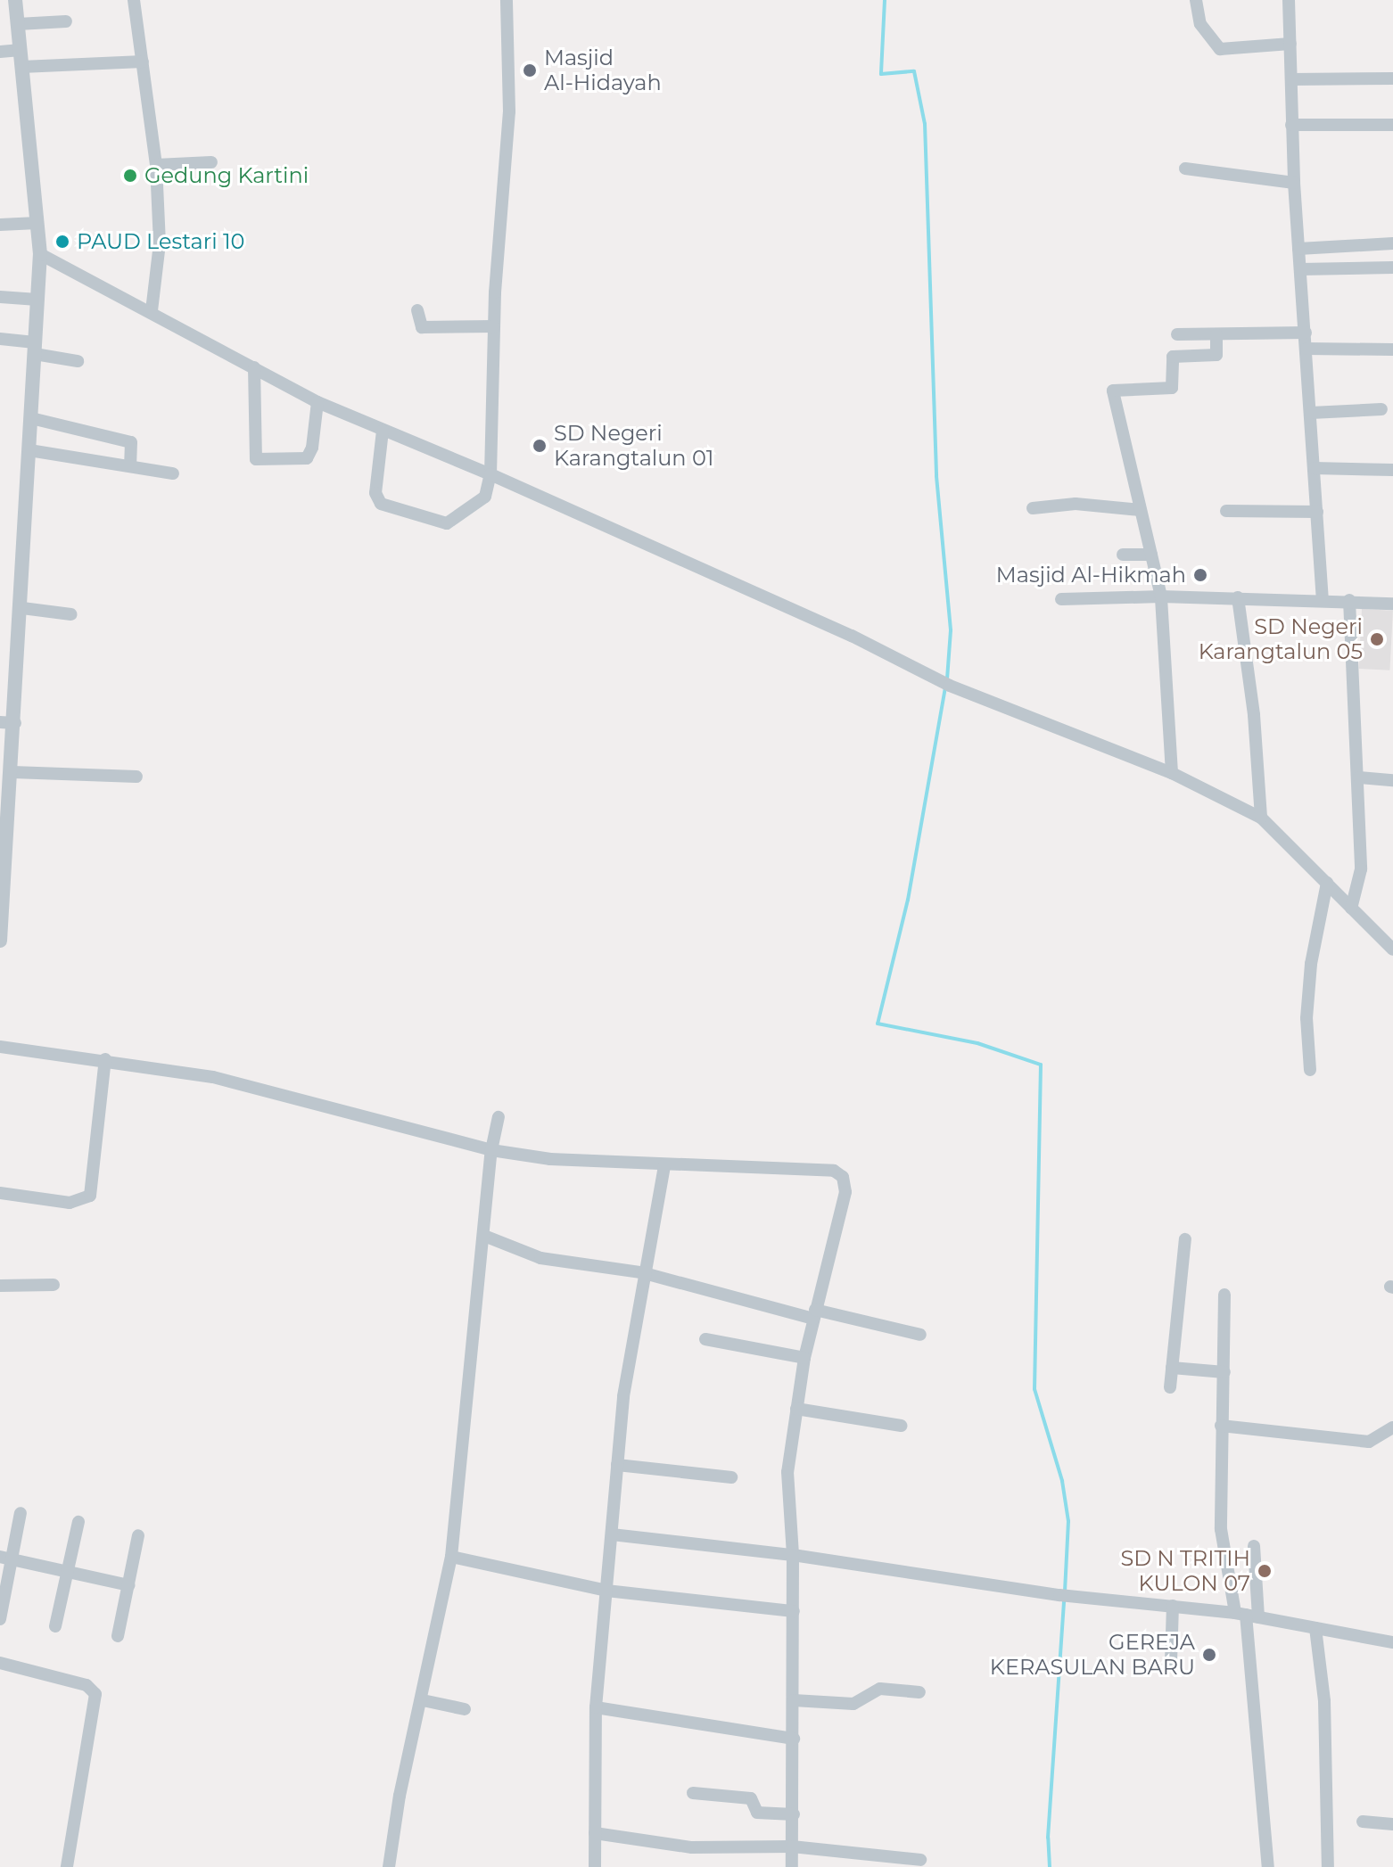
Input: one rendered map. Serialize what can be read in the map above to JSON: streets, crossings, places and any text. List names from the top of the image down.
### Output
{
  "places": [
    "Masjid Al-Hidayah",
    "Gedung Kartini",
    "PAUD Lestari 10",
    "SD Negeri Karangtalun 01",
    "Masjid Al-Hikmah",
    "SD Negeri Karangtalun 05",
    "SD N TRITIH KULON 07",
    "GEREJA KERASULAN BARU"
  ]
}
